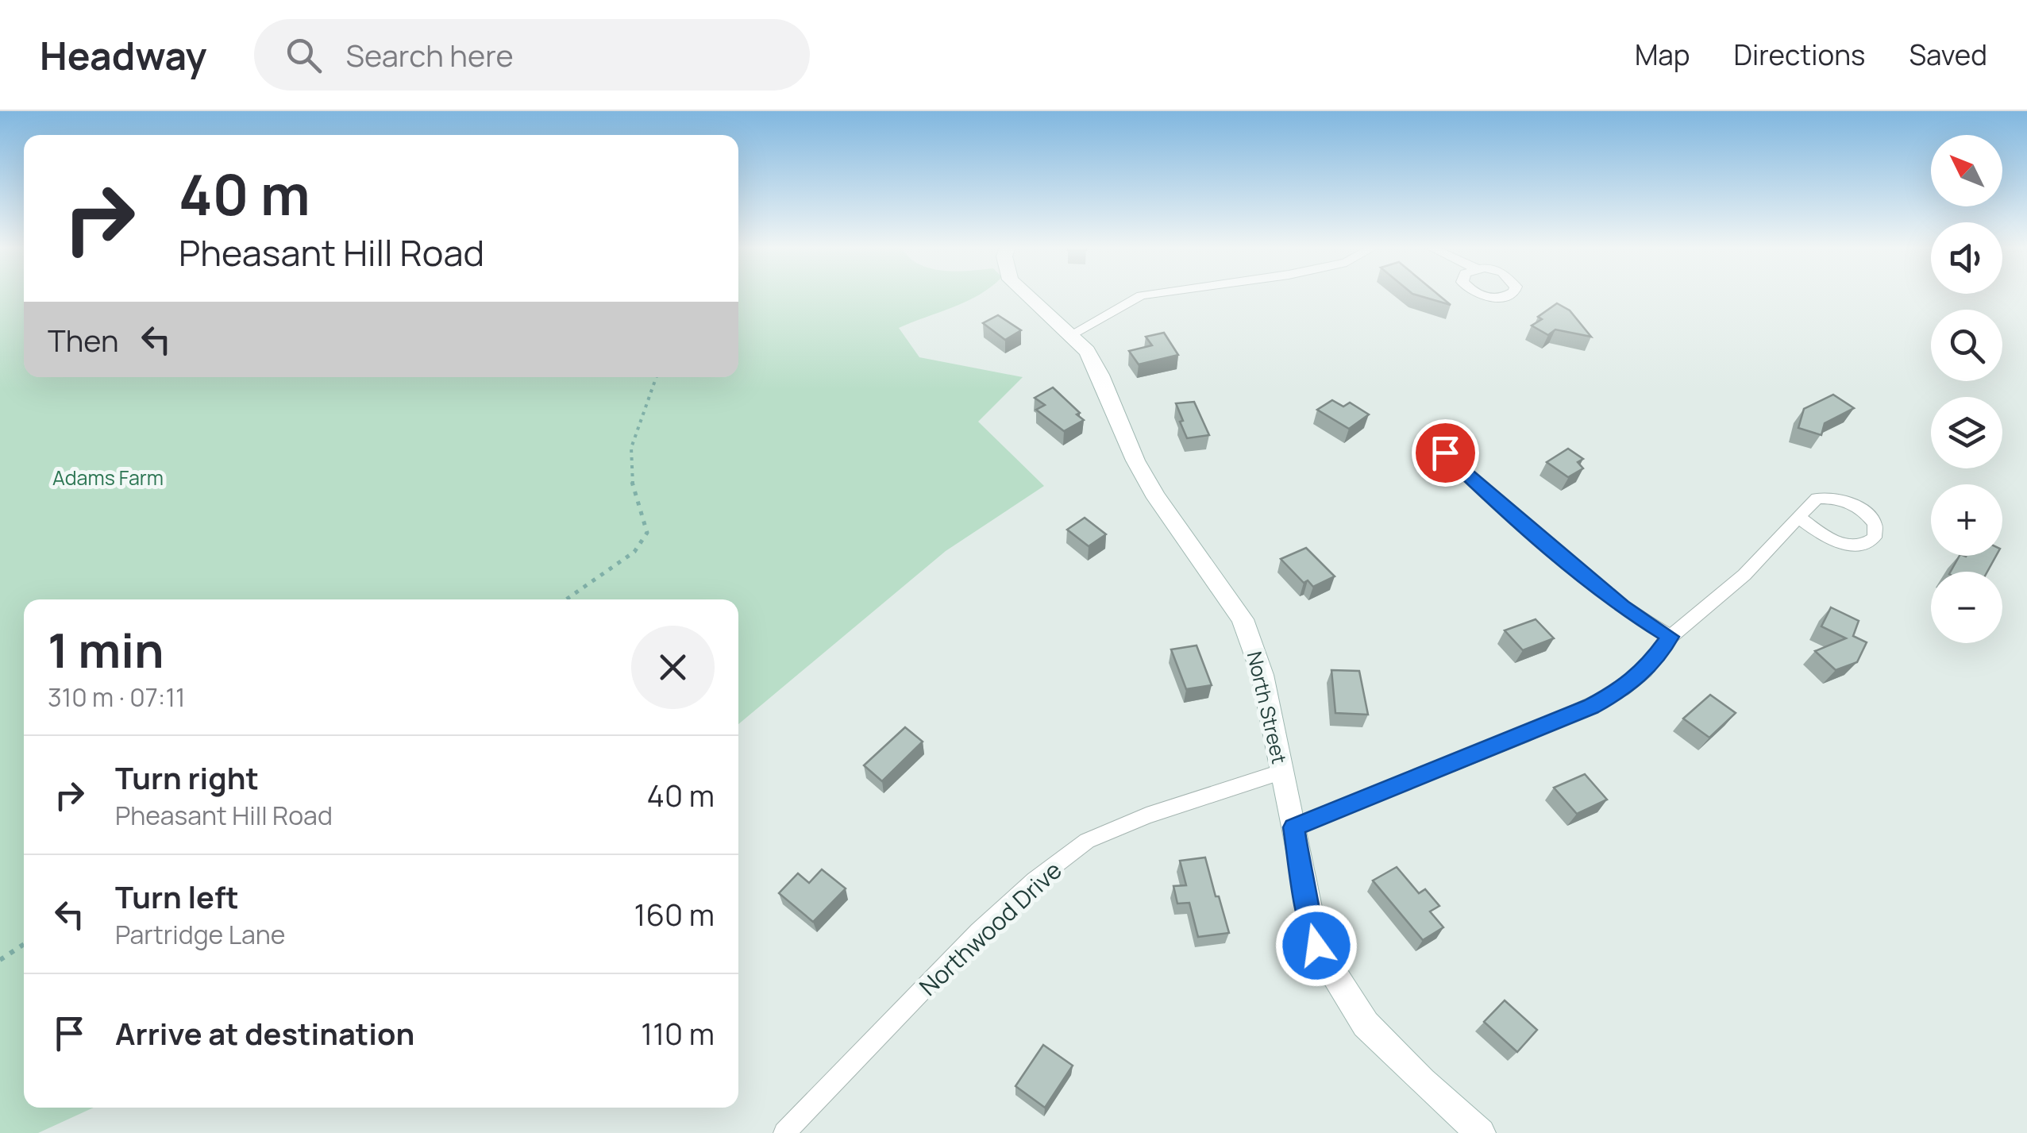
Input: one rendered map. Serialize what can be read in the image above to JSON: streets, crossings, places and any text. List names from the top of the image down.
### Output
{
  "streets": {
    "street": ["North Street", "Northwood Drive"]
  },
  "crossings": [
    ["North Street", "Northwood Drive"]
  ],
  "parks": ["Adams Farm"],
  "north": "top left",
  "page": {
    "header": "Headway",
    "search": "Search here",
    "nav": ["Map", "Directions", "Saved"],
    "map_buttons": ["+", "−"],
    "turn": ["40 m", "Pheasant Hill Road"],
    "then": "Then",
    "heading": ["1 min", "310 m · 07:11"],
    "list": [
      {
        "name": "Turn right",
        "note": "Pheasant Hill Road",
        "value": "40 m"
      },
      {
        "name": "Turn left",
        "note": "Partridge Lane",
        "value": "160 m"
      },
      {
        "name": "Arrive at destination",
        "value": "110 m"
      }
    ]
  }
}
